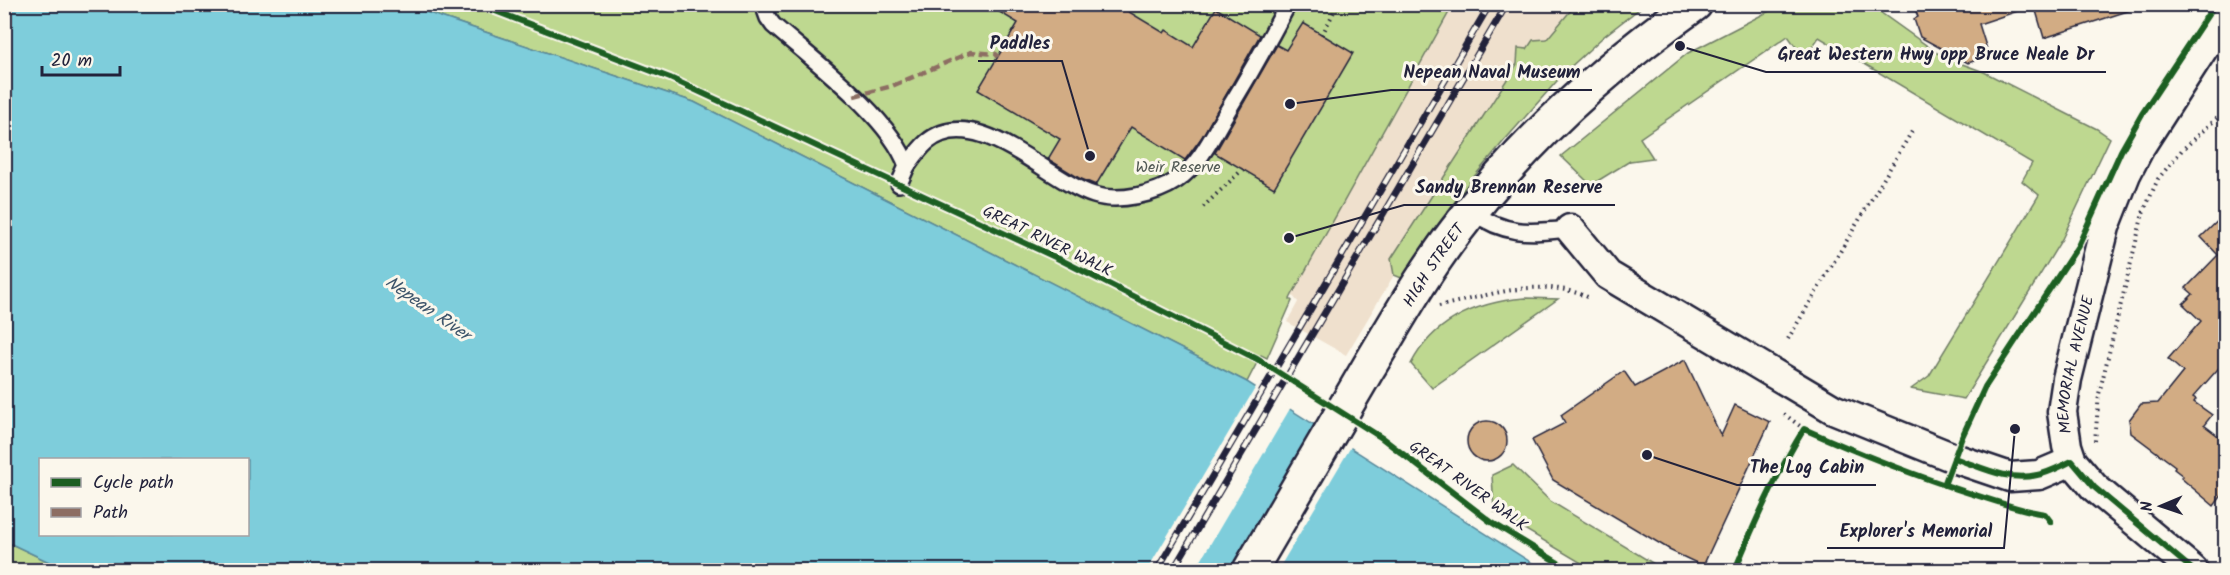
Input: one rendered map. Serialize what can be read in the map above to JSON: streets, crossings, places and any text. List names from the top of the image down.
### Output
{
  "streets": {
    "highway": ["HIGH STREET"],
    "street": ["MEMORIAL AVENUE"],
    "cycle path": ["GREAT RIVER WALK"]
  },
  "water": ["Nepean River"],
  "parks": ["Weir Reserve"],
  "places": [
    "Great Western Hwy opp Bruce Neale Dr",
    "Nepean Naval Museum",
    "Paddles",
    "Sandy Brennan Reserve",
    "Explorer's Memorial",
    "The Log Cabin"
  ],
  "legend": ["Cycle path", "Path"],
  "scale_bar": "20 m",
  "north": "left"
}
